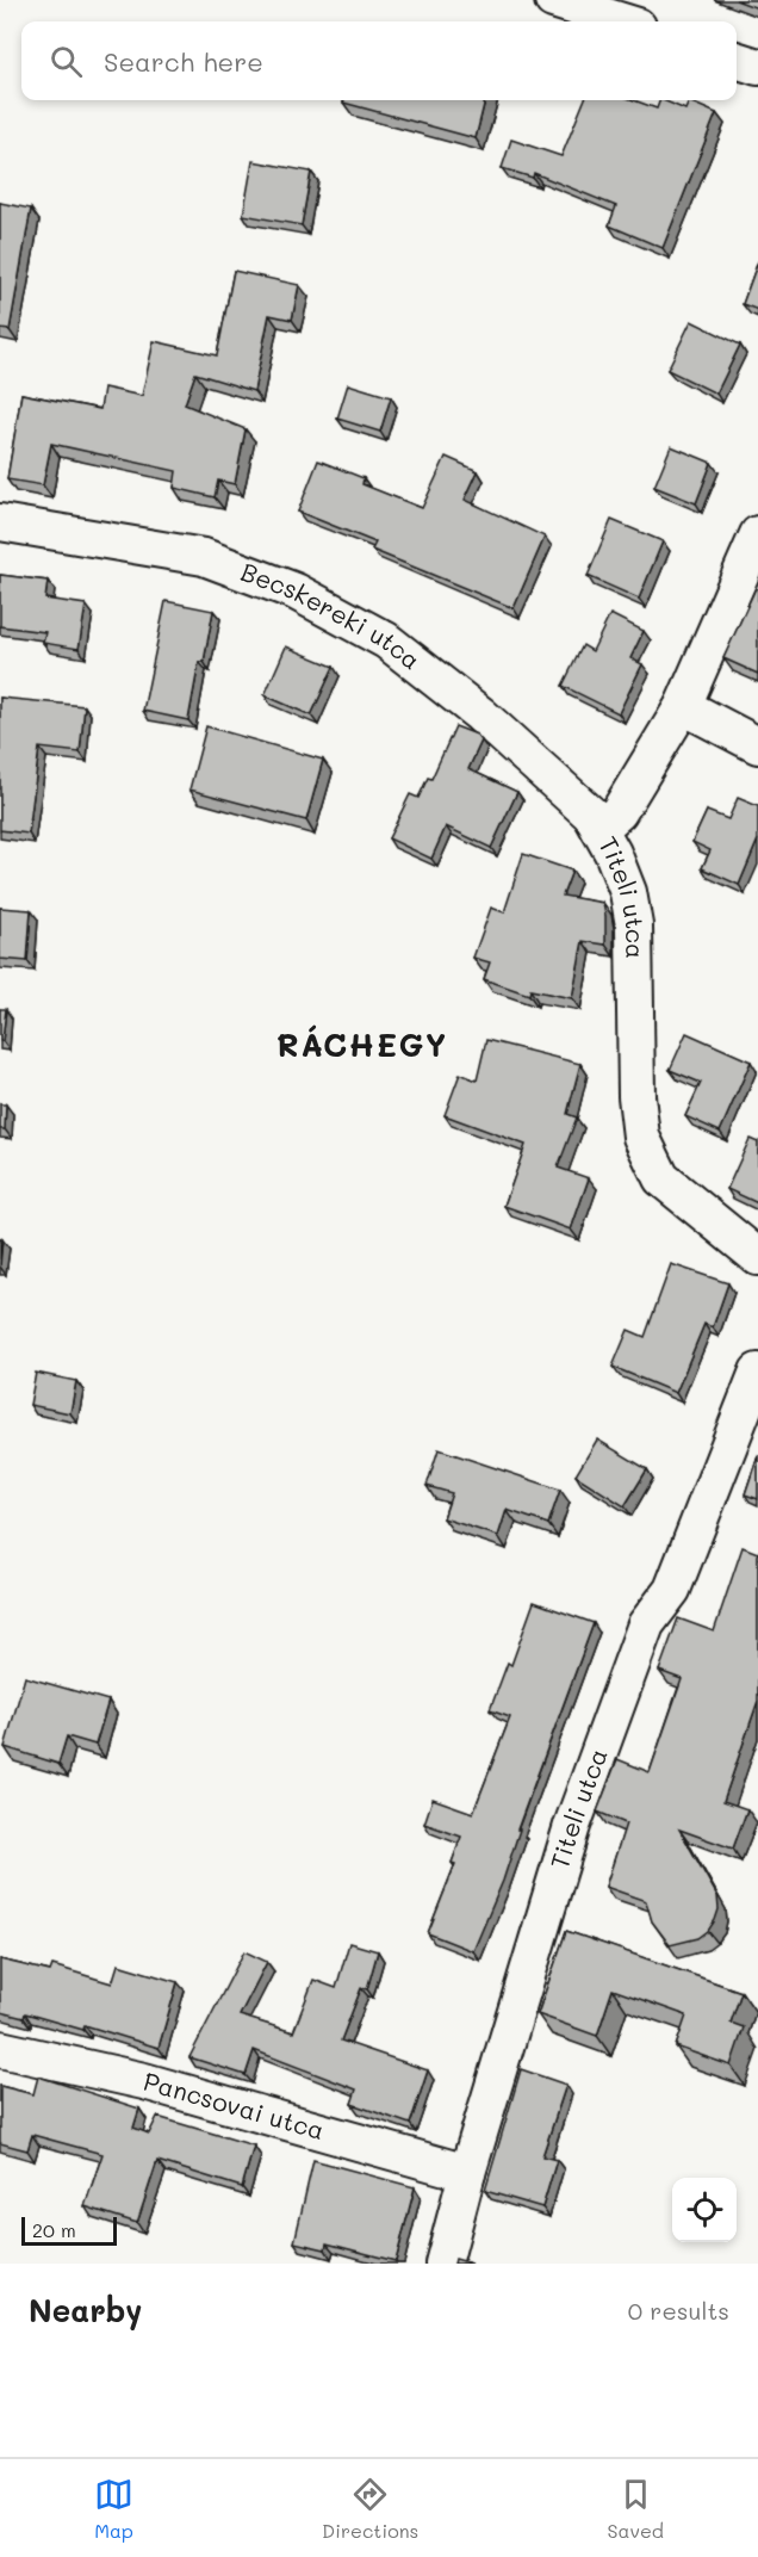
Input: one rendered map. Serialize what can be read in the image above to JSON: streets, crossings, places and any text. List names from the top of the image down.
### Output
{
  "streets": {
    "street": ["Becskereki utca", "Titeli utca", "Pancsovai utca"]
  },
  "crossings": [
    ["Becskereki utca", "Titeli utca"],
    ["Titeli utca", "Pancsovai utca"]
  ],
  "districts": ["RÁCHEGY"],
  "scale_bar": "20 m",
  "page": {
    "search": "Search here",
    "scale": "20 m",
    "heading": ["Nearby", "0 results"],
    "nav": ["Map", "Directions", "Saved"]
  }
}
